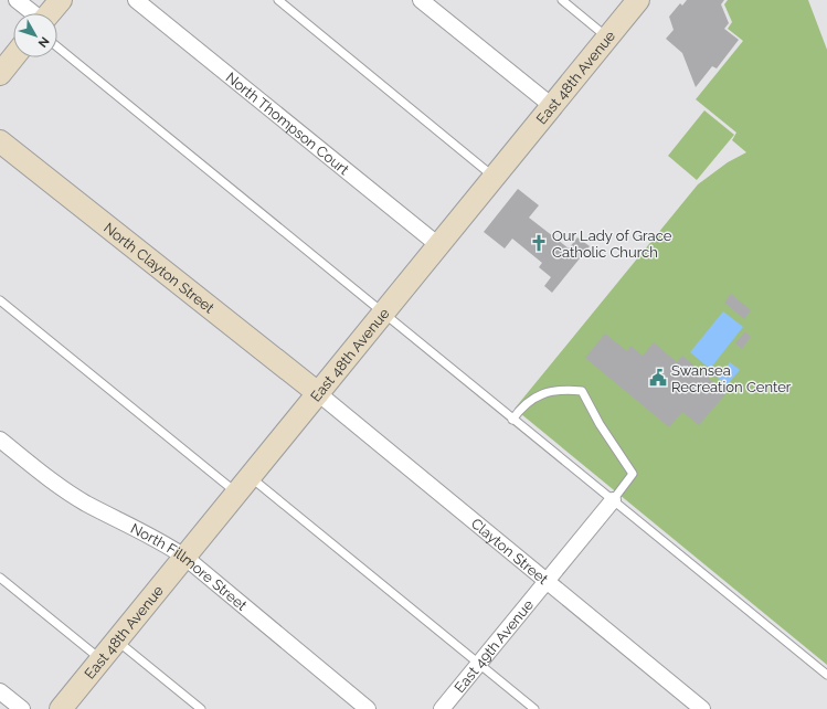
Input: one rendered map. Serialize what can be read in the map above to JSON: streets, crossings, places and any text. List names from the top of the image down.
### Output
{
  "streets": {
    "street": [
      "East 48th Avenue",
      "North Thompson Court",
      "North Clayton Street",
      "Clayton Street",
      "North Fillmore Street",
      "East 49th Avenue"
    ]
  },
  "crossings": [
    ["East 48th Avenue", "North Thompson Court"],
    ["East 48th Avenue", "North Clayton Street"],
    ["East 48th Avenue", "Clayton Street"],
    ["East 48th Avenue", "North Fillmore Street"],
    ["North Clayton Street", "Clayton Street"],
    ["Clayton Street", "East 49th Avenue"]
  ],
  "places": {
    "church": ["Our Lady of Grace Catholic Church"],
    "public building": ["Swansea Recreation Center"]
  },
  "north": "bottom right"
}
